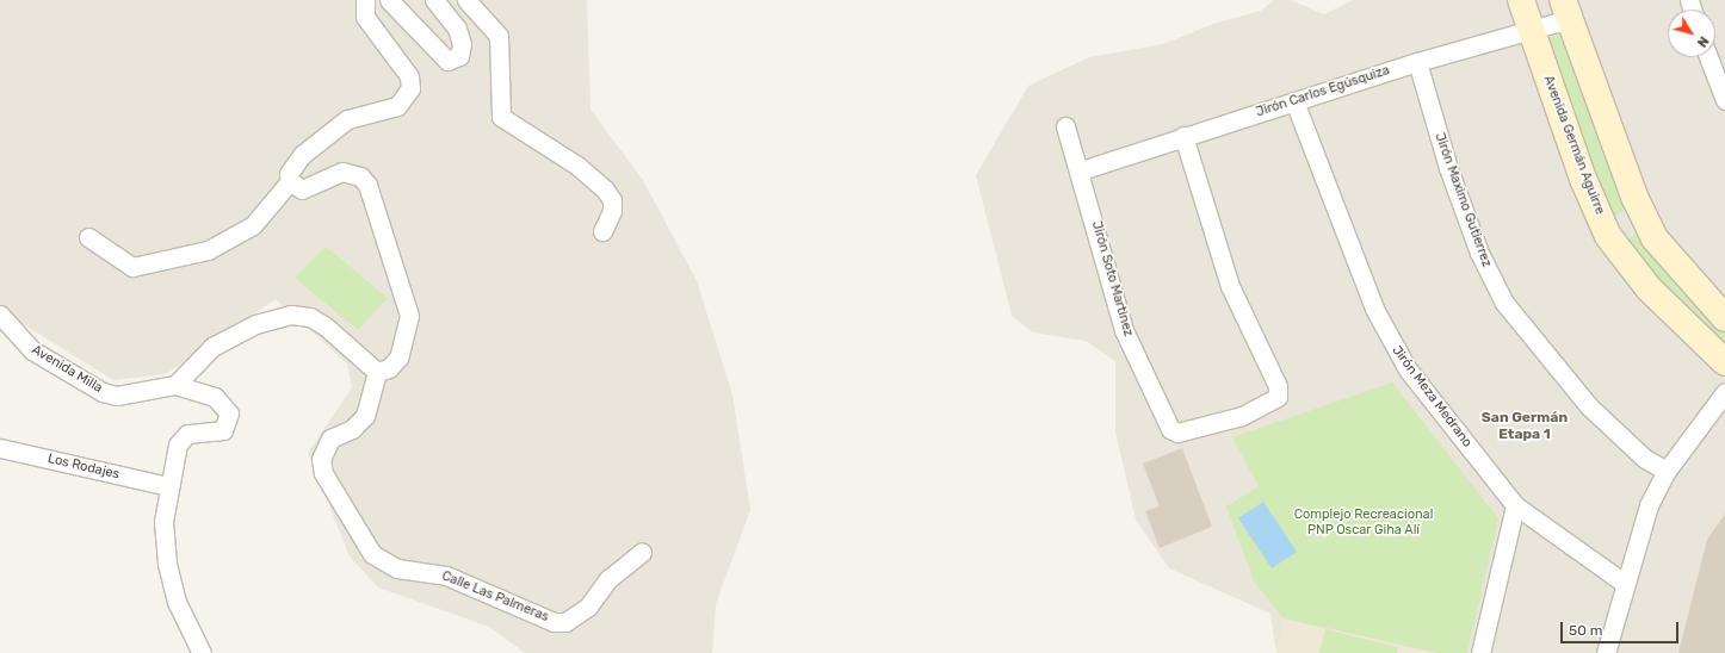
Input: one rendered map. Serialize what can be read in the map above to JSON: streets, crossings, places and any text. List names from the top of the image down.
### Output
{
  "streets": {
    "main road": ["Avenida Germán Aguirre"],
    "street": [
      "Jirón Carlos Egúsquiza",
      "Jirón Maximo Gutierrez",
      "Jirón Soto Martinez",
      "Avenida Milla",
      "Jirón Meza Medrano",
      "Los Rodajes",
      "Calle Las Palmeras"
    ]
  },
  "crossings": [
    ["Jirón Carlos Egúsquiza", "Avenida Germán Aguirre"],
    ["Jirón Carlos Egúsquiza", "Jirón Maximo Gutierrez"],
    ["Jirón Carlos Egúsquiza", "Jirón Soto Martinez"],
    ["Jirón Carlos Egúsquiza", "Jirón Meza Medrano"]
  ],
  "districts": ["San Germán Etapa 1"],
  "parks": ["Complejo Recreacional PNP Oscar Giha Alí"],
  "scale_bar": "50 m",
  "north": "bottom right"
}
